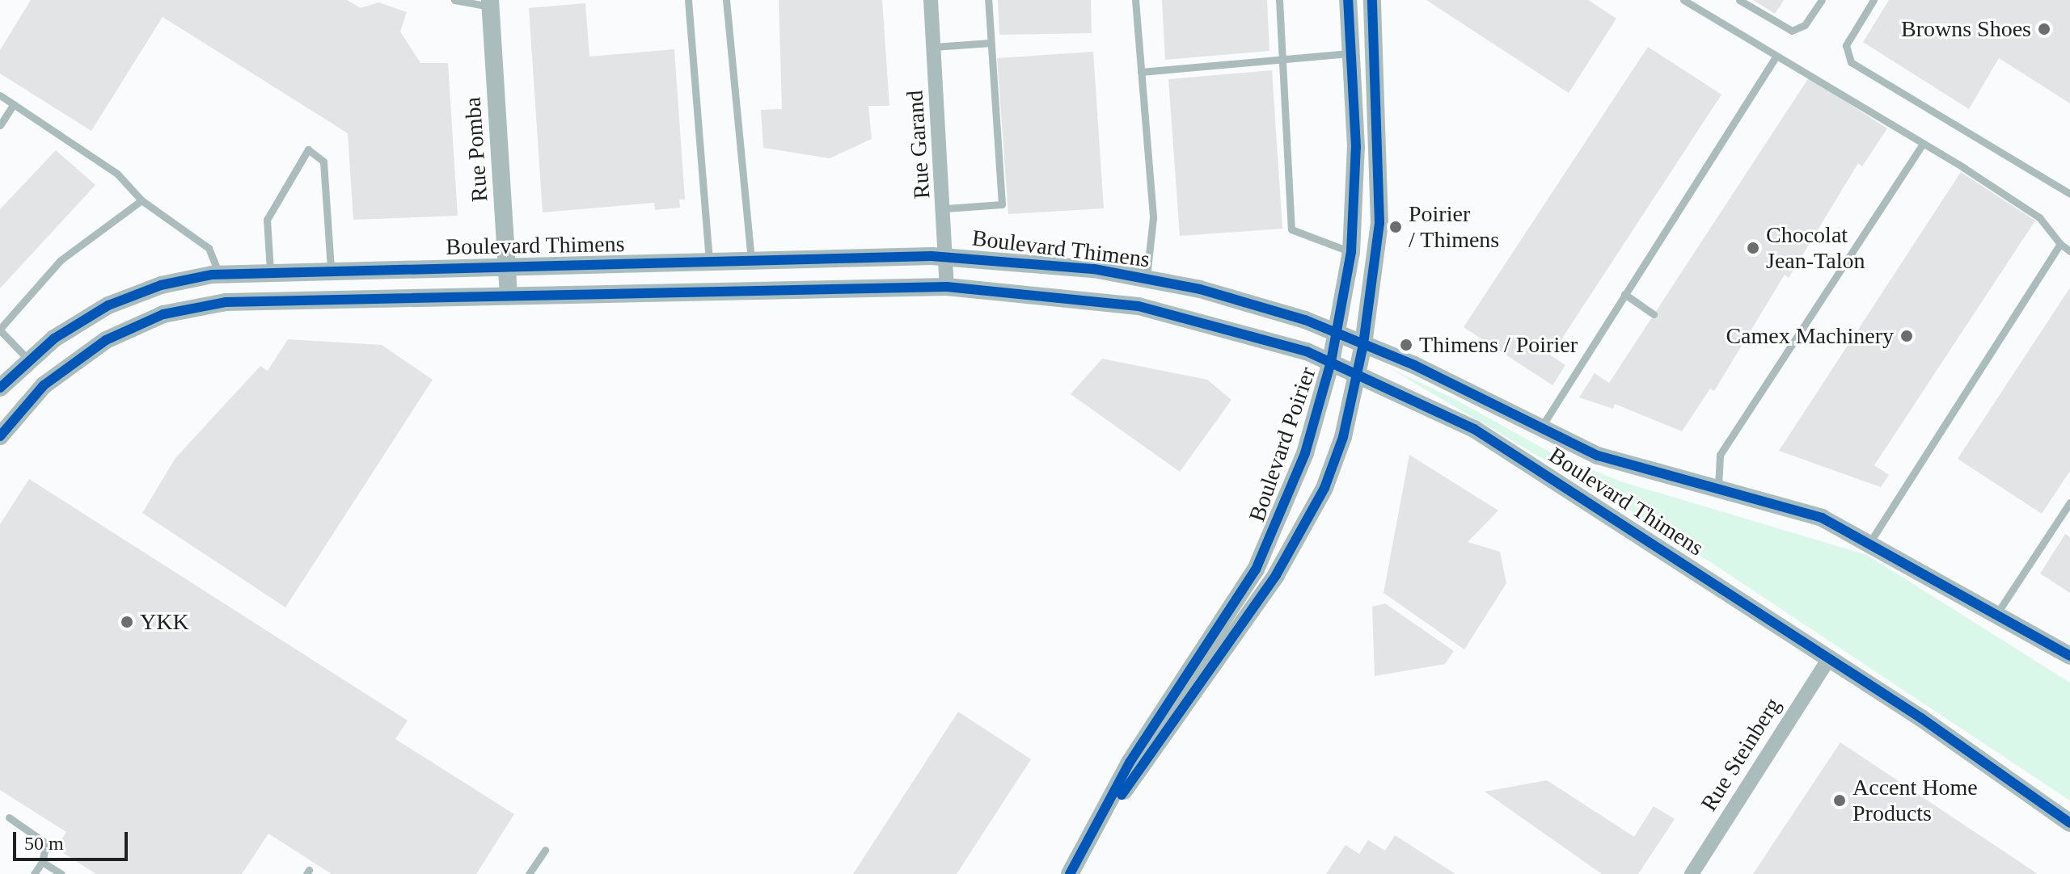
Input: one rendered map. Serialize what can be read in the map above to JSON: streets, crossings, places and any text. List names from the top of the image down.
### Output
{
  "streets": {
    "street": [
      "Rue Garand",
      "Rue Pomba",
      "Boulevard Thimens",
      "Boulevard Poirier",
      "Rue Steinberg"
    ]
  },
  "crossings": [
    ["Rue Garand", "Boulevard Thimens"],
    ["Rue Pomba", "Boulevard Thimens"],
    ["Boulevard Thimens", "Boulevard Poirier"],
    ["Boulevard Thimens", "Rue Steinberg"]
  ],
  "places": [
    "Browns Shoes",
    "Poirier / Thimens",
    "Chocolat Jean-Talon",
    "Camex Machinery",
    "Thimens / Poirier",
    "YKK",
    "Accent Home Products"
  ],
  "scale_bar": "50 m"
}
